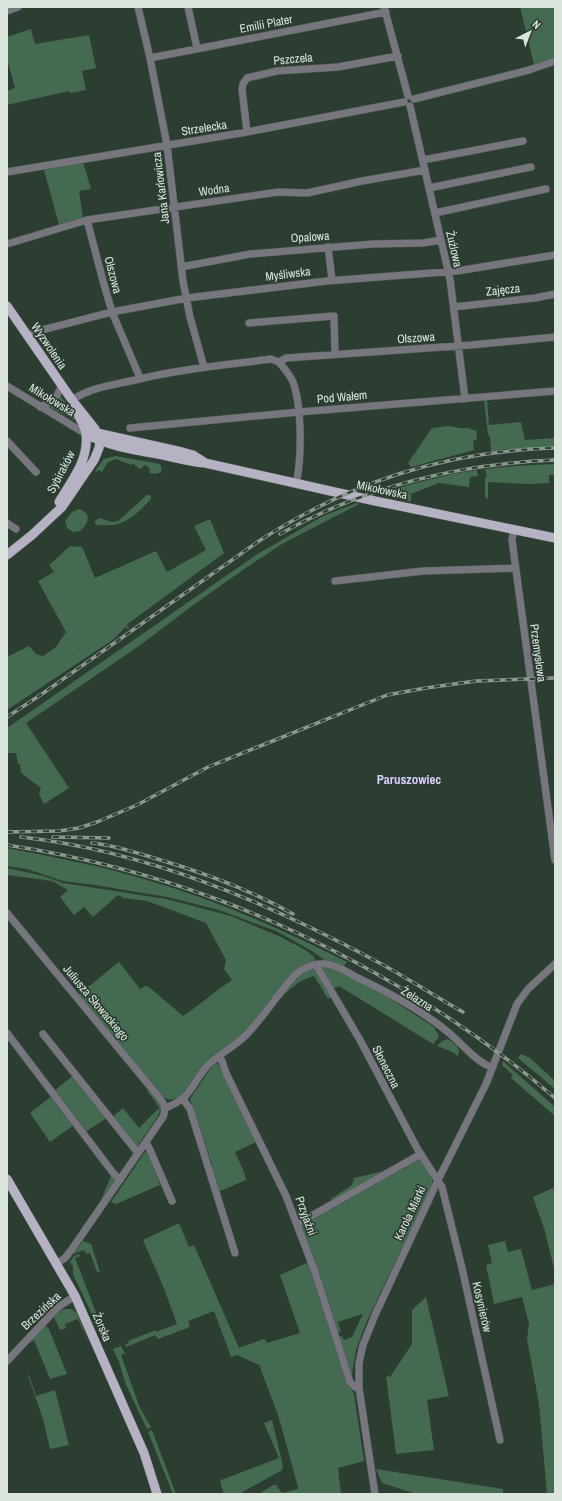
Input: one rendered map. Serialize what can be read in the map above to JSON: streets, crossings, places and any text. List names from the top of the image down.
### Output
{
  "streets": {
    "main road": [
      "Wyzwolenia",
      "Mikołowska",
      "Sybiraków",
      "Żorska"
    ],
    "street": [
      "Emilii Plater",
      "Pszczela",
      "Strzelecka",
      "Jana Karłowicza",
      "Wodna",
      "Opalowa",
      "Żużlowa",
      "Myśliwska",
      "Olszowa",
      "Zajęcza",
      "Pod Wałem",
      "Przemysłowa",
      "Żelazna",
      "Juliusza Słowackiego",
      "Słoneczna",
      "Karola Miarki",
      "Przyjaźni",
      "Kosynierów",
      "Brzezińska"
    ]
  },
  "crossings": [
    ["Emilii Plater", "Jana Karłowicza"],
    ["Emilii Plater", "Żużlowa"],
    ["Pszczela", "Strzelecka"],
    ["Pszczela", "Żużlowa"],
    ["Strzelecka", "Jana Karłowicza"],
    ["Strzelecka", "Żużlowa"],
    ["Jana Karłowicza", "Wodna"],
    ["Jana Karłowicza", "Opalowa"],
    ["Jana Karłowicza", "Myśliwska"],
    ["Jana Karłowicza", "Olszowa"],
    ["Wodna", "Żużlowa"],
    ["Wodna", "Olszowa"],
    ["Opalowa", "Żużlowa"],
    ["Żużlowa", "Myśliwska"],
    ["Żużlowa", "Olszowa"],
    ["Żużlowa", "Zajęcza"],
    ["Żużlowa", "Pod Wałem"],
    ["Myśliwska", "Olszowa"],
    ["Myśliwska", "Wyzwolenia"],
    ["Olszowa", "Wyzwolenia"],
    ["Wyzwolenia", "Mikołowska"],
    ["Wyzwolenia", "Sybiraków"],
    ["Mikołowska", "Sybiraków"],
    ["Mikołowska", "Przemysłowa"],
    ["Żelazna", "Słoneczna"],
    ["Żelazna", "Karola Miarki"],
    ["Słoneczna", "Karola Miarki"],
    ["Słoneczna", "Kosynierów"],
    ["Karola Miarki", "Przyjaźni"],
    ["Karola Miarki", "Kosynierów"],
    ["Brzezińska", "Żorska"]
  ],
  "districts": ["Paruszowiec"],
  "north": "top right"
}
